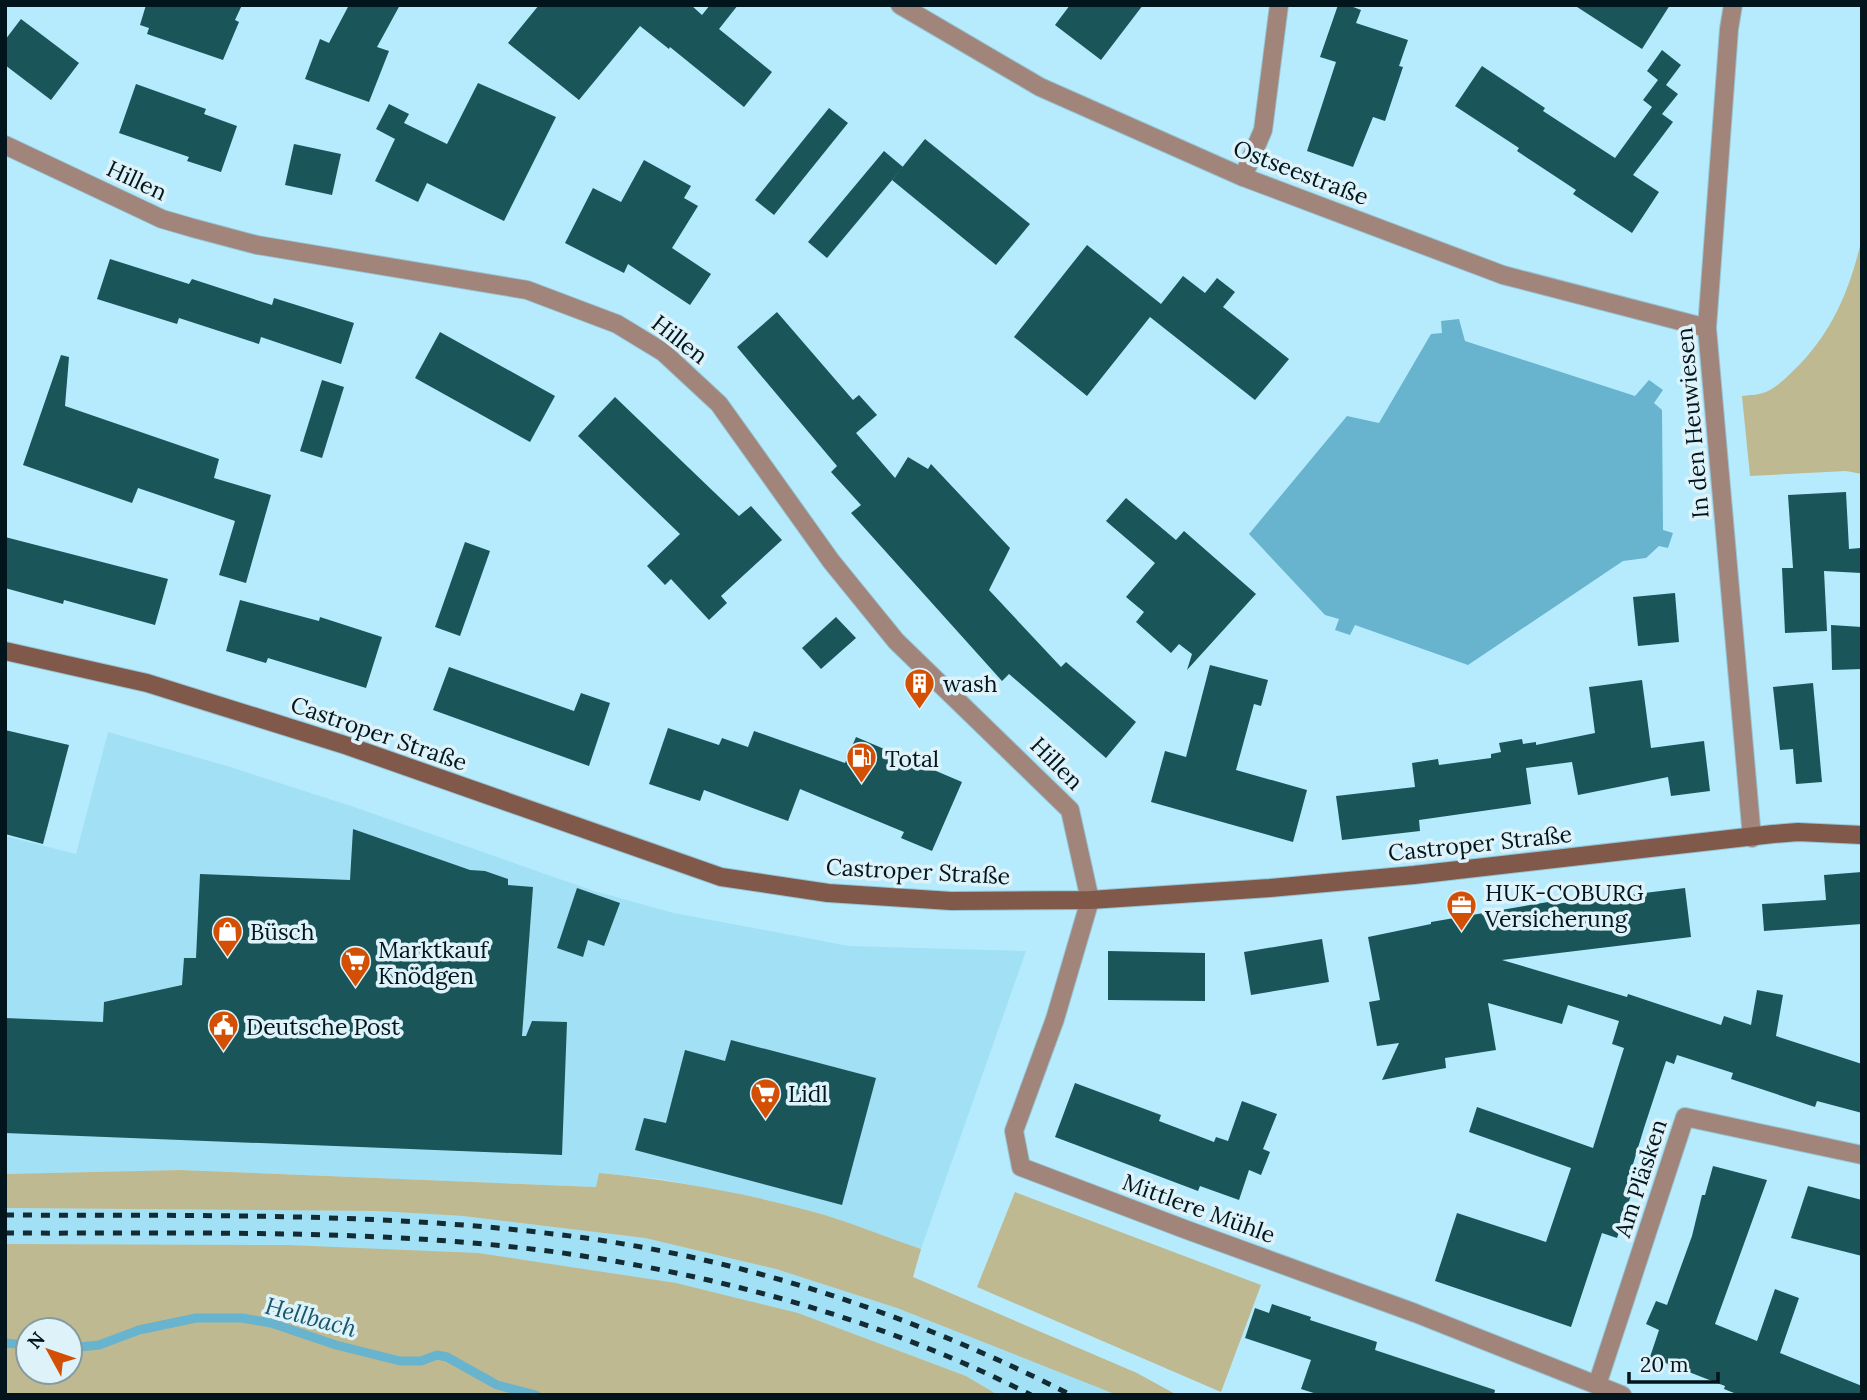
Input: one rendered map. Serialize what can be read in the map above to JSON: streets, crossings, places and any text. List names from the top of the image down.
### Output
{
  "streets": {
    "main road": ["Castroper Straße"],
    "street": [
      "Ostseestraße",
      "Hillen",
      "In den Heuwiesen",
      "Am Pläsken",
      "Mittlere Mühle"
    ]
  },
  "crossings": [
    ["Ostseestraße", "In den Heuwiesen"],
    ["Hillen", "Castroper Straße"],
    ["Hillen", "Mittlere Mühle"],
    ["In den Heuwiesen", "Castroper Straße"],
    ["Castroper Straße", "Mittlere Mühle"],
    ["Am Pläsken", "Mittlere Mühle"]
  ],
  "water": ["Hellbach"],
  "places": {
    "building": ["wash"],
    "fuel station": ["Total"],
    "office": ["HUK-COBURG Versicherung"],
    "shop": ["Büsch"],
    "supermarket": ["Marktkauf Knödgen", "Lidl"],
    "public building": ["Deutsche Post"]
  },
  "scale_bar": "20 m",
  "north": "top left"
}
